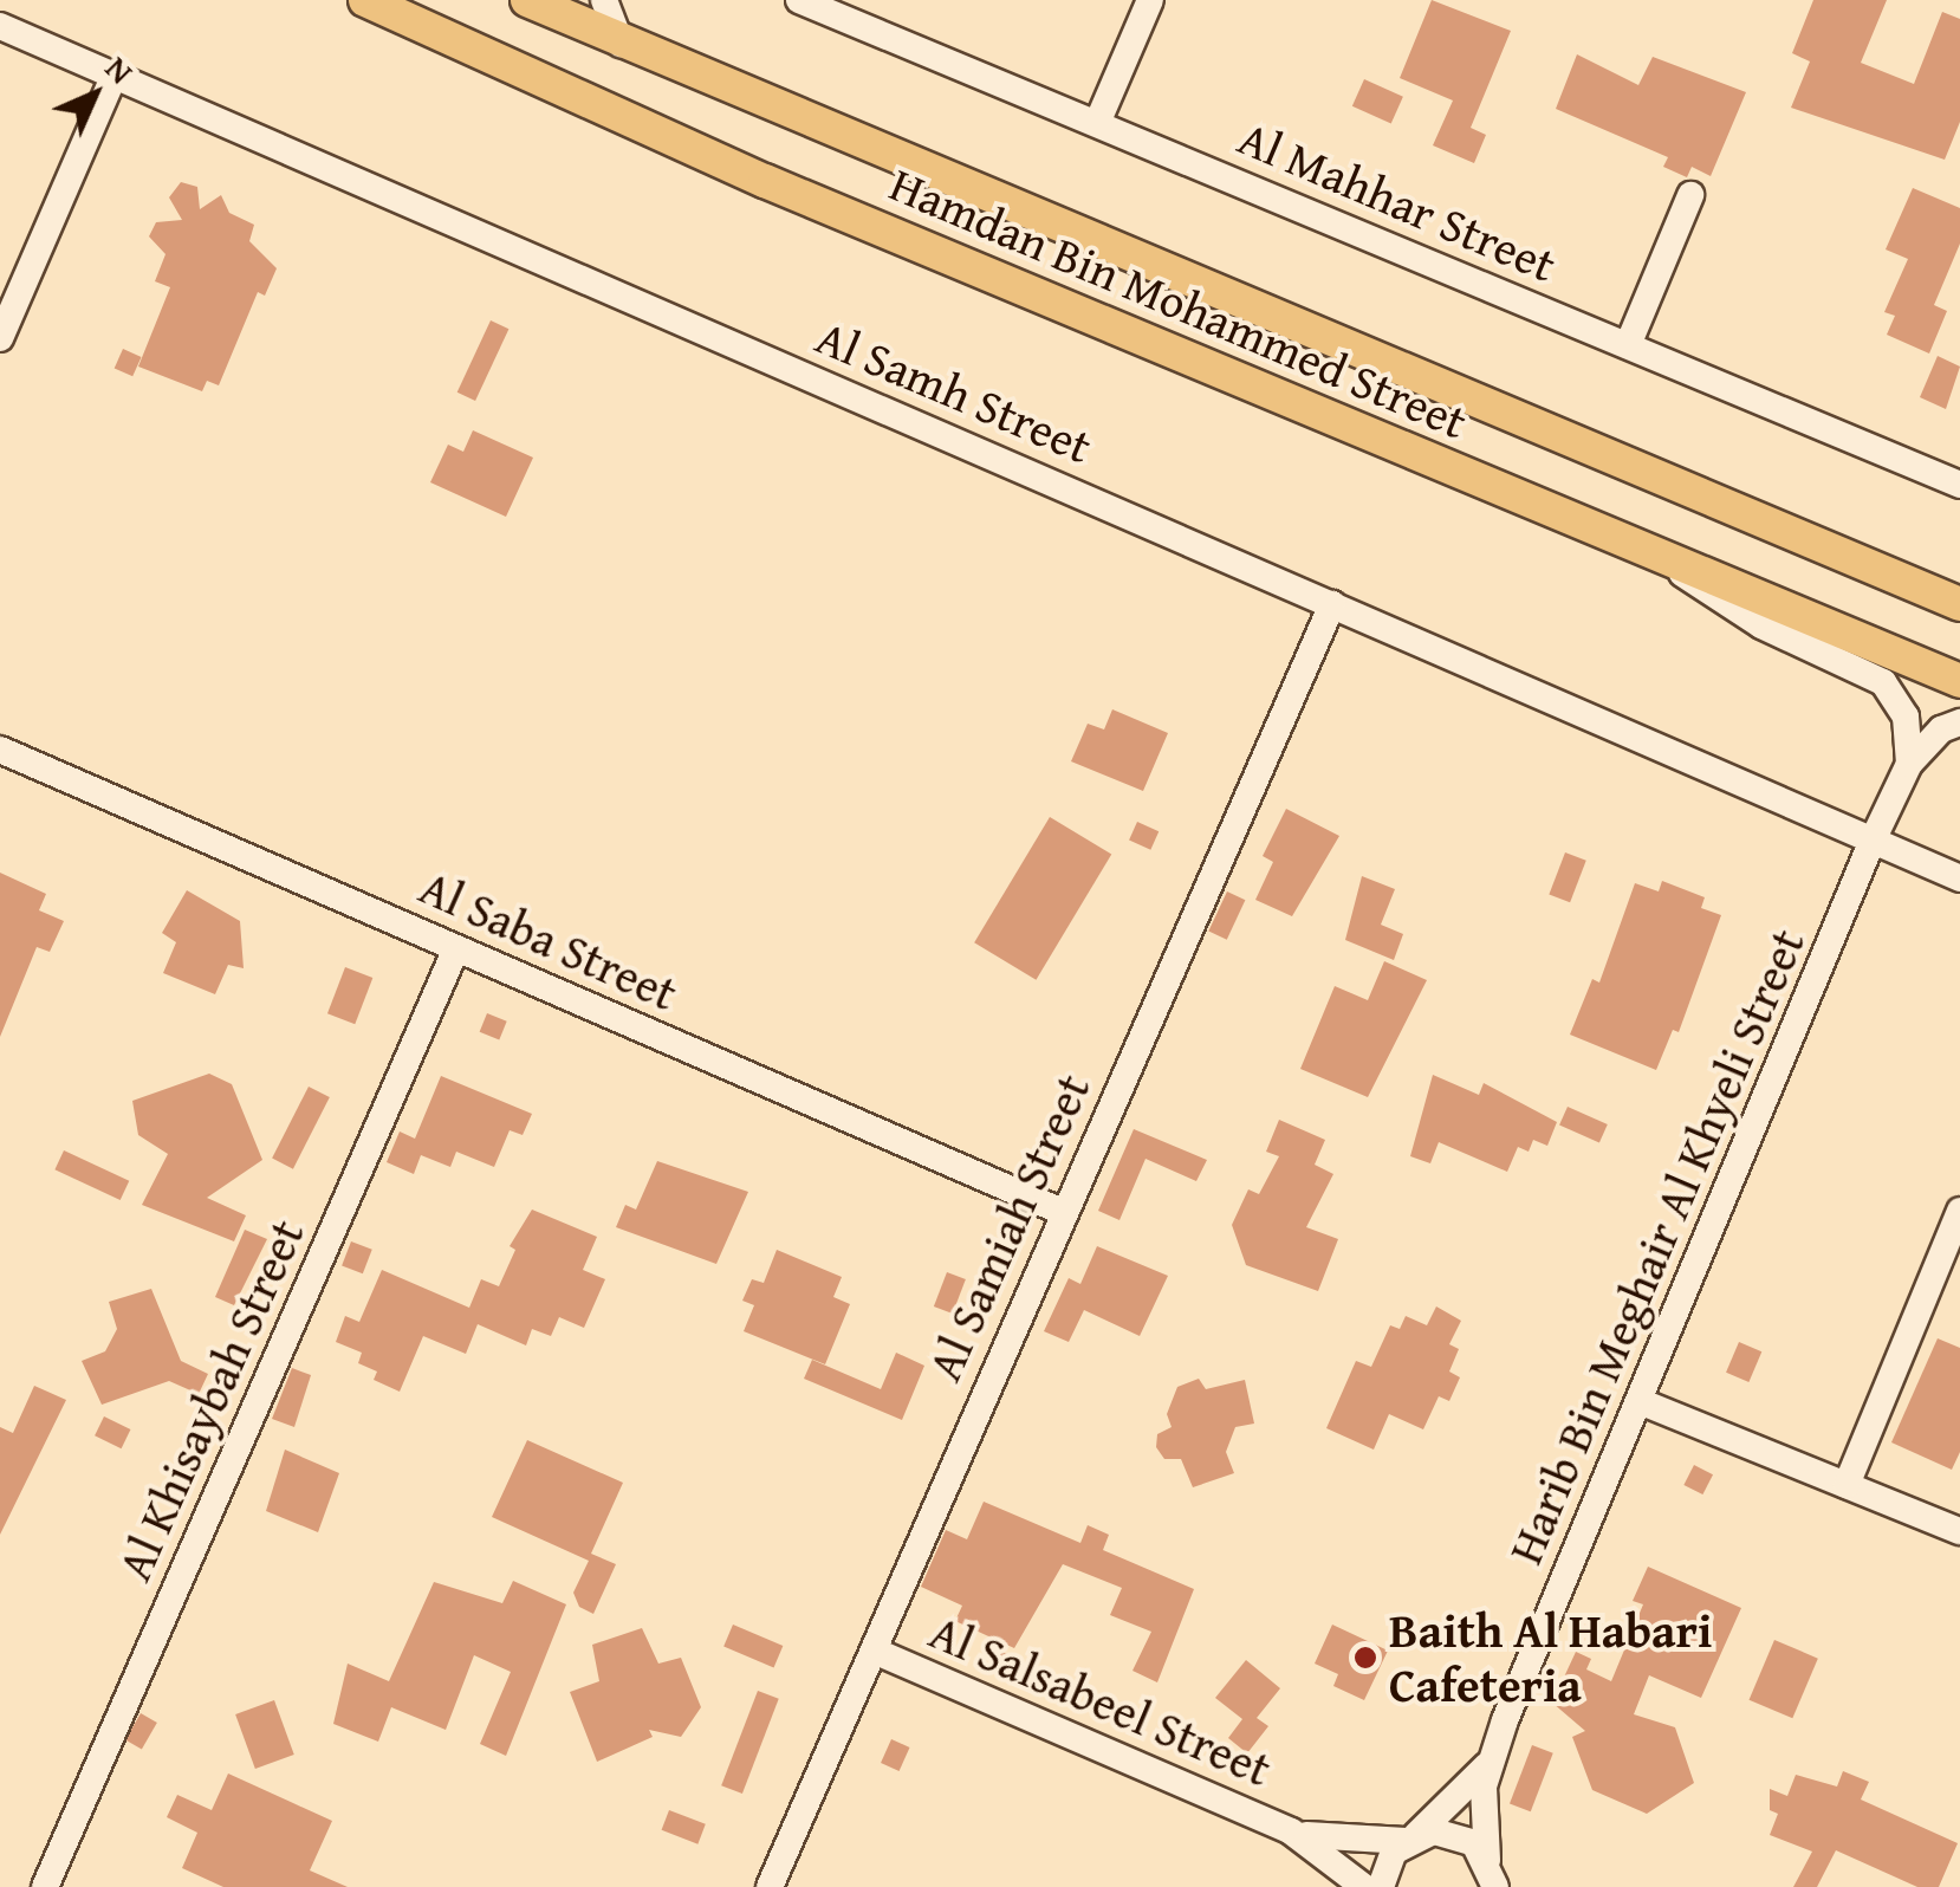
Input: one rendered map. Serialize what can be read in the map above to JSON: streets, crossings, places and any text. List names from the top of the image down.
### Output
{
  "streets": {
    "main road": ["Hamdan Bin Mohammed Street"],
    "street": [
      "Al Mahhar Street",
      "Al Samh Street",
      "Al Saba Street",
      "Al Samiah Street",
      "Harib Bin Meghair Al Khyeli Street",
      "Al Khisaybah Street",
      "Al Salsabeel Street"
    ]
  },
  "crossings": [
    ["Al Samh Street", "Al Samiah Street"],
    ["Al Samh Street", "Harib Bin Meghair Al Khyeli Street"],
    ["Al Saba Street", "Al Samiah Street"],
    ["Al Saba Street", "Al Khisaybah Street"],
    ["Al Samiah Street", "Al Salsabeel Street"],
    ["Harib Bin Meghair Al Khyeli Street", "Al Salsabeel Street"]
  ],
  "places": ["Baith Al Habari Cafeteria"],
  "north": "top right"
}
